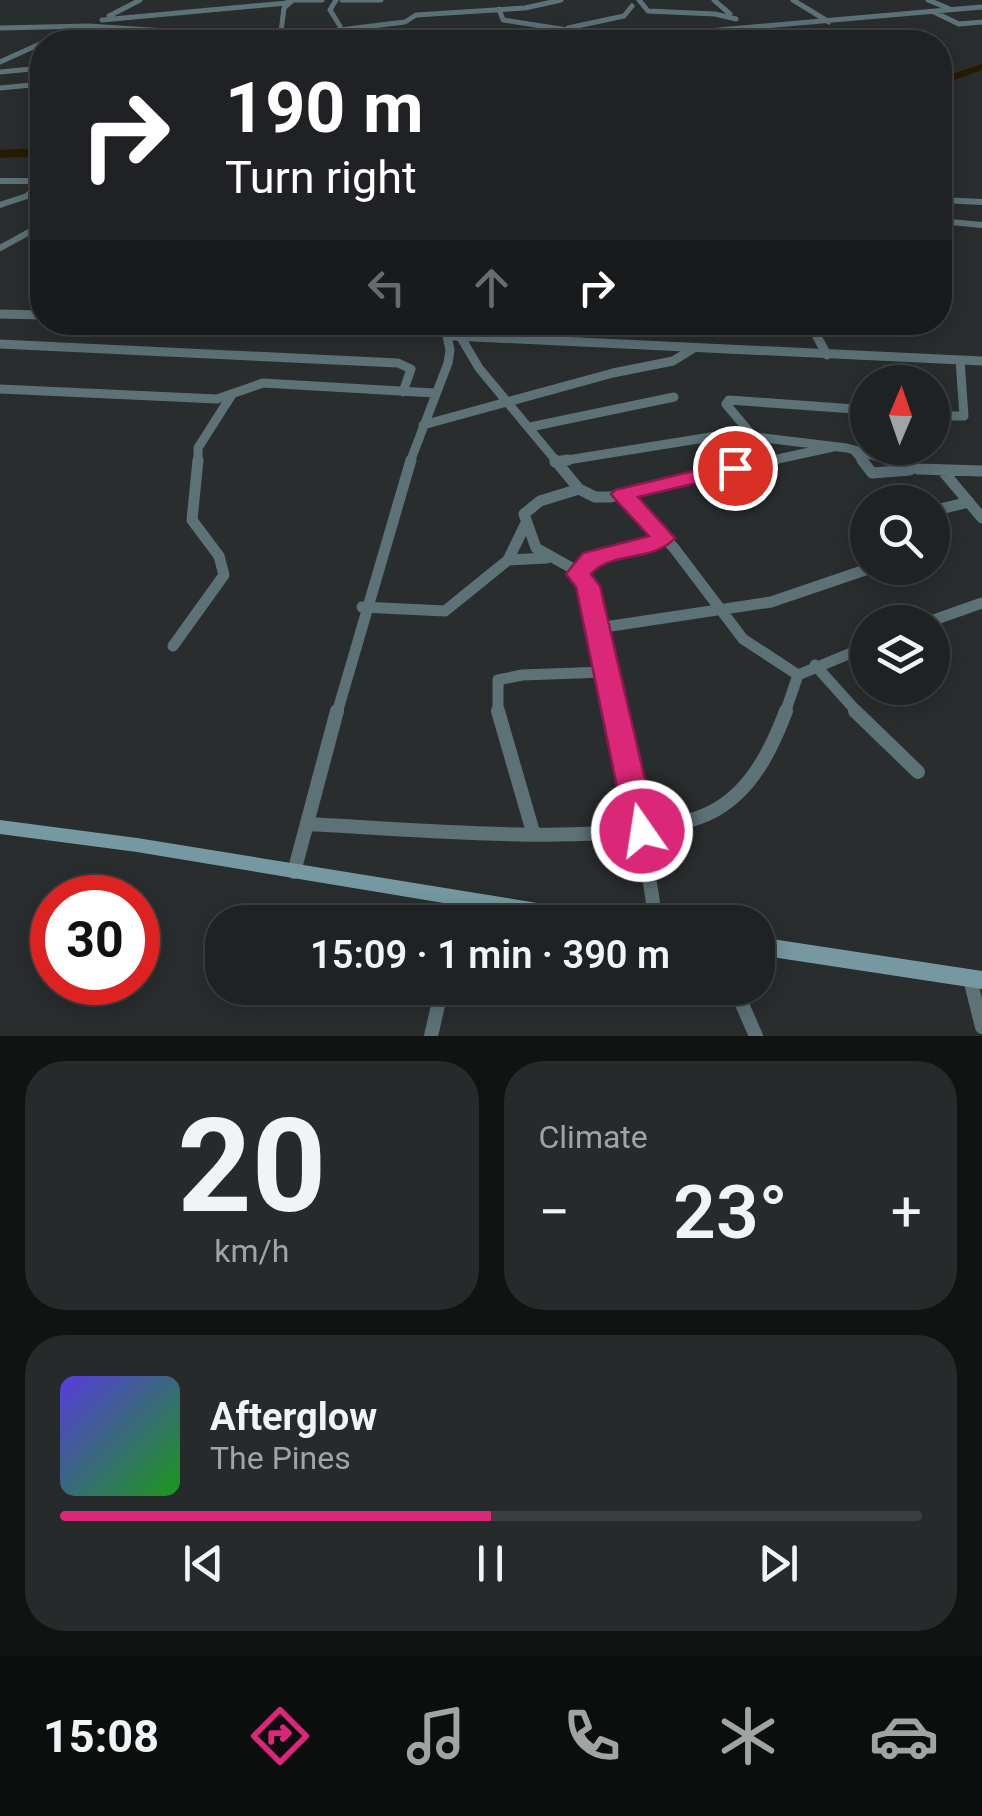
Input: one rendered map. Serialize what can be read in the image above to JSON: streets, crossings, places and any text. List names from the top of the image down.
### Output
{
  "north": "top",
  "page": {
    "turn": ["190 m", "Turn right"],
    "limit": "30",
    "trip": "15:09 · 1 min · 390 m",
    "tile": [
      ["20", "km/h"],
      "Climate"
    ],
    "heat": ["−", "23°", "+"],
    "song": ["Afterglow", "The Pines"],
    "tabs": "15:08"
  }
}
